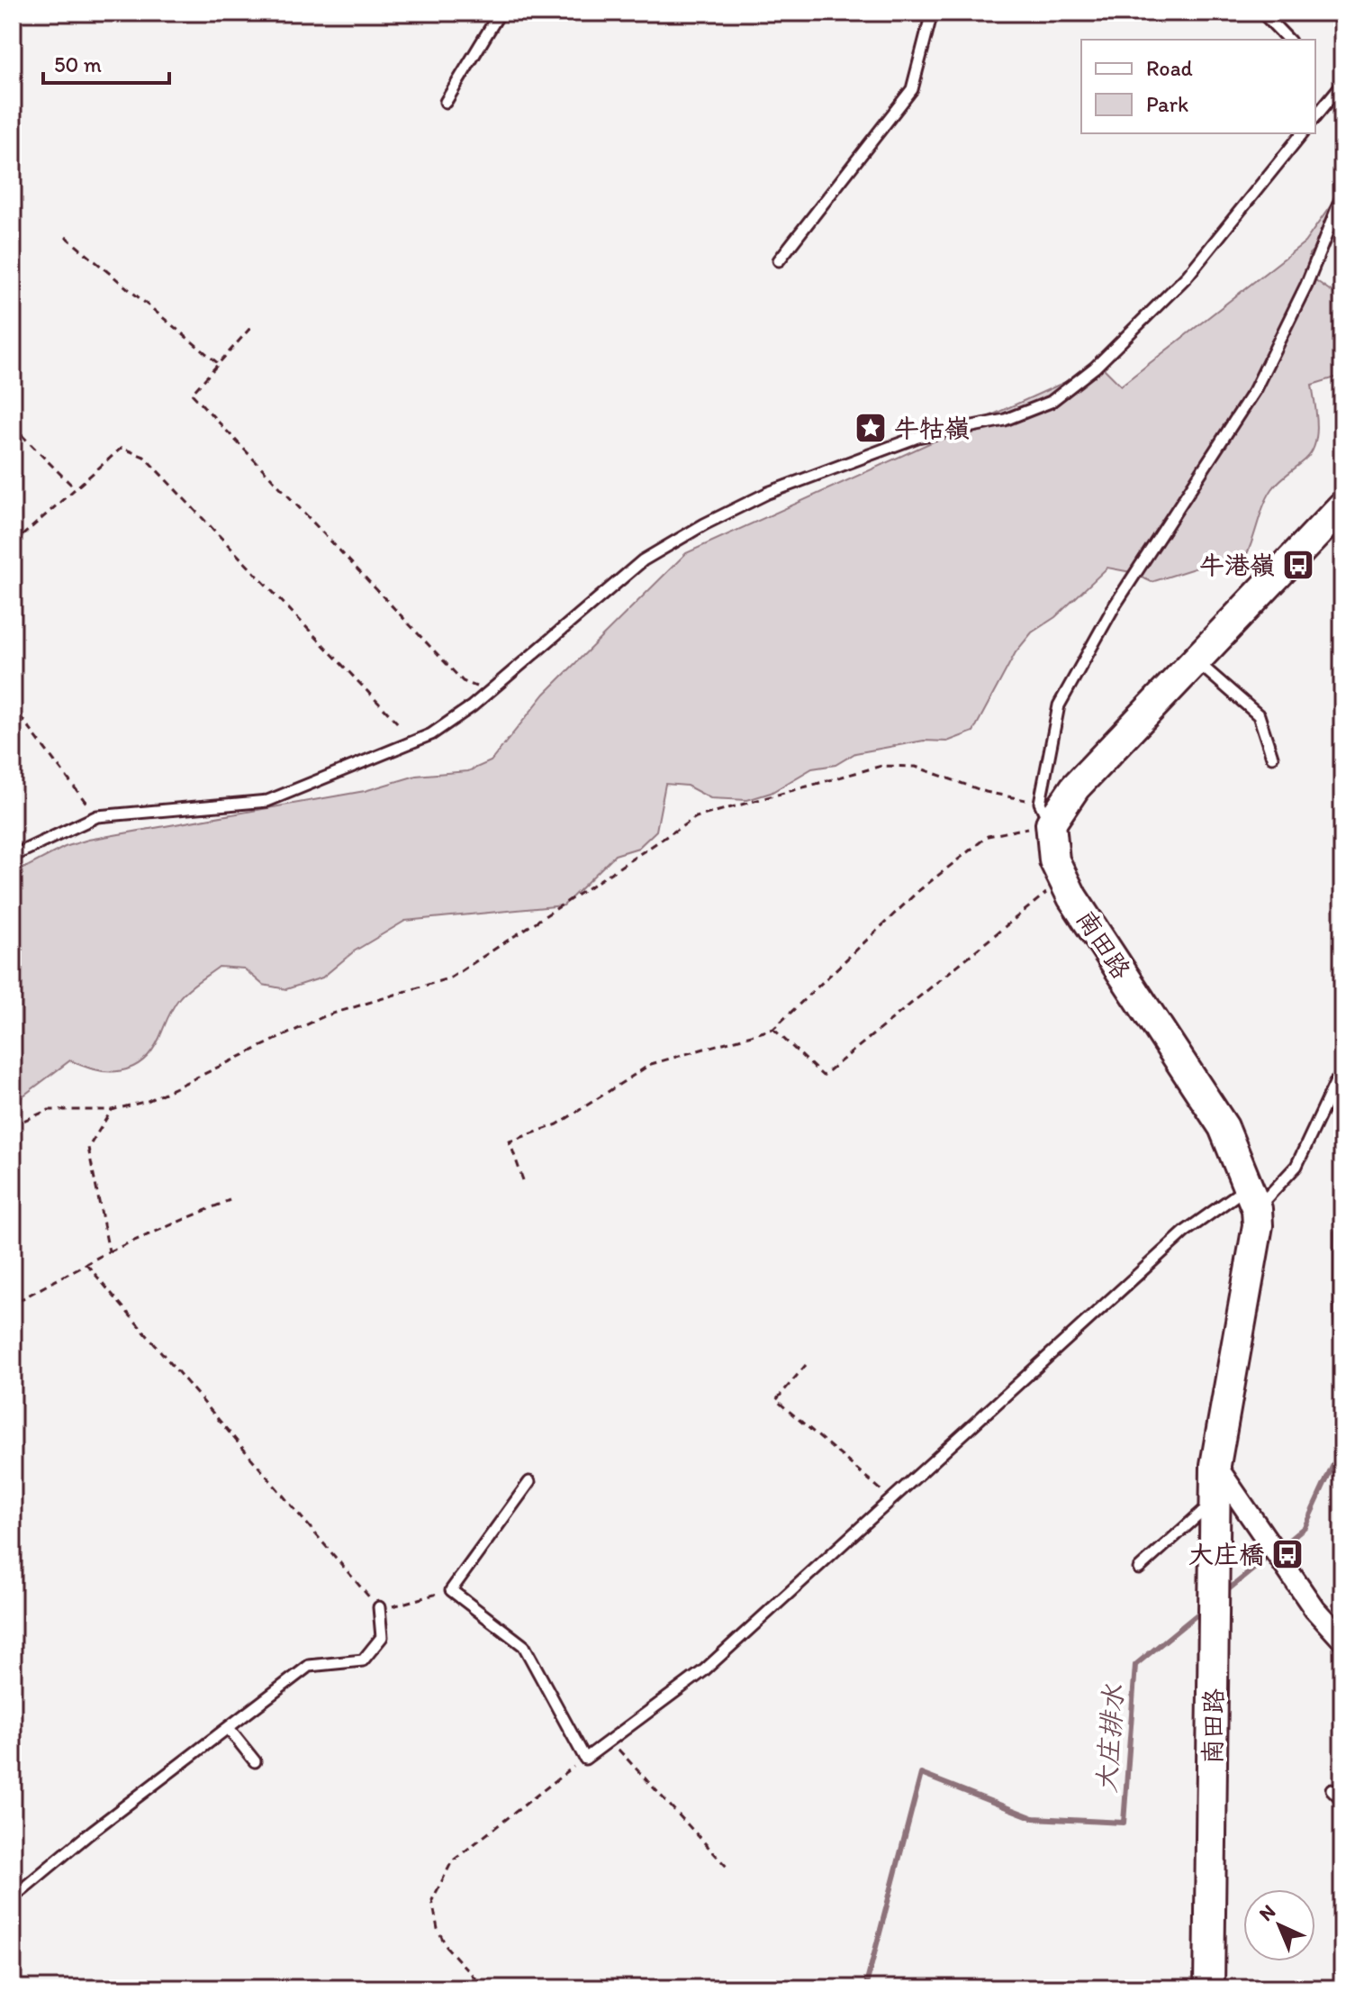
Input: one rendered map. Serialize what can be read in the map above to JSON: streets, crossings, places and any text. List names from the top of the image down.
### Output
{
  "streets": {
    "main road": ["南田路"]
  },
  "water": ["大庄排水"],
  "places": {
    "place": ["牛牯嶺"],
    "bus stop": ["牛港嶺", "大庄橋"]
  },
  "legend": ["Road", "Park"],
  "scale_bar": "50 m",
  "north": "top left"
}
